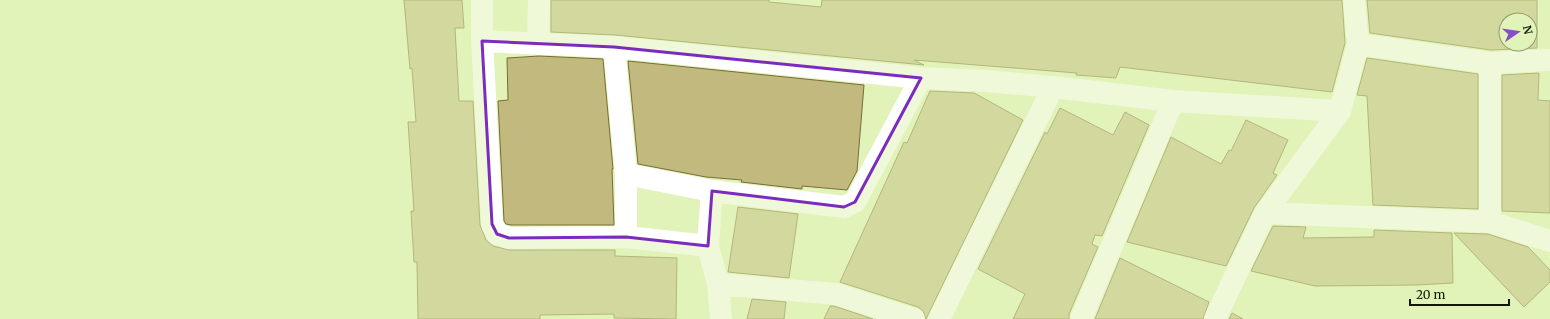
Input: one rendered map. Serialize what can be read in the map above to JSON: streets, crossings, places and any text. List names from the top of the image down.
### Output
{
  "scale_bar": "20 m",
  "north": "right"
}
